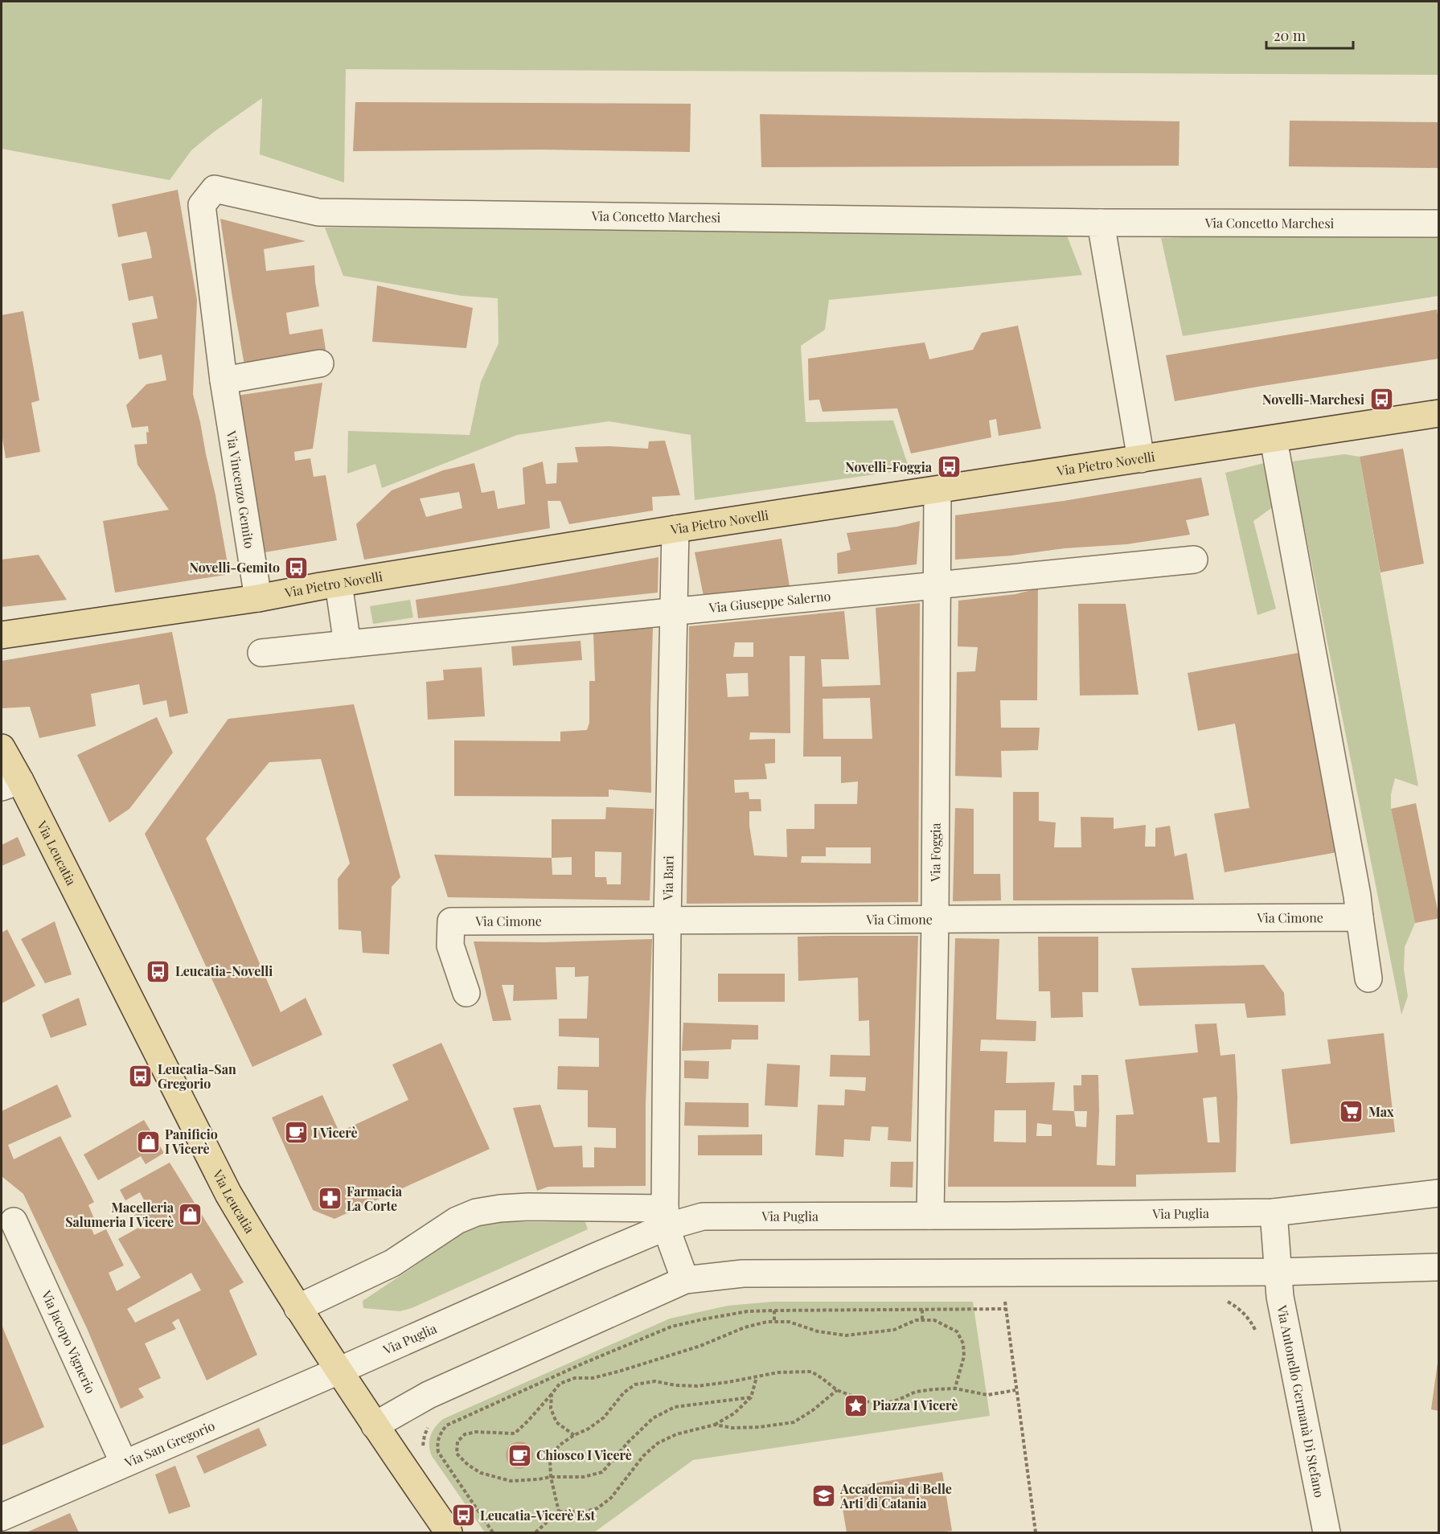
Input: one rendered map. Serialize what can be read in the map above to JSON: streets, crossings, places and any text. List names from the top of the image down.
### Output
{
  "streets": {
    "main road": ["Via Pietro Novelli", "Via Leucatia"],
    "street": [
      "Via Concetto Marchesi",
      "Via Vincenzo Gemito",
      "Via Giuseppe Salerno",
      "Via Foggia",
      "Via Bari",
      "Via Cimone",
      "Via Puglia",
      "Via Jacopo Vignerio",
      "Via Antonello Germanà Di Stefano",
      "Via San Gregorio"
    ]
  },
  "crossings": [
    ["Via Concetto Marchesi", "Via Vincenzo Gemito"],
    ["Via Pietro Novelli", "Via Vincenzo Gemito"],
    ["Via Pietro Novelli", "Via Foggia"],
    ["Via Pietro Novelli", "Via Bari"],
    ["Via Giuseppe Salerno", "Via Foggia"],
    ["Via Giuseppe Salerno", "Via Bari"],
    ["Via Foggia", "Via Cimone"],
    ["Via Foggia", "Via Puglia"],
    ["Via Leucatia", "Via Puglia"],
    ["Via Leucatia", "Via San Gregorio"],
    ["Via Bari", "Via Cimone"],
    ["Via Bari", "Via Puglia"],
    ["Via Puglia", "Via San Gregorio"],
    ["Via Jacopo Vignerio", "Via San Gregorio"]
  ],
  "places": {
    "bus stop": [
      "Novelli-Marchesi",
      "Novelli-Foggia",
      "Novelli-Gemito",
      "Leucatia-Novelli",
      "Leucatia-San Gregorio",
      "Leucatia-Vicerè Est"
    ],
    "supermarket": ["Max"],
    "cafe": ["I Vicerè", "Chiosco I Vicerè"],
    "shop": ["Panificio I Vicerè", "Macelleria Salumeria I Vicerè"],
    "pharmacy": ["Farmacia La Corte"],
    "place": ["Piazza I Vicerè"],
    "school or university": ["Accademia di Belle Arti di Catania"]
  },
  "scale_bar": "20 m"
}
